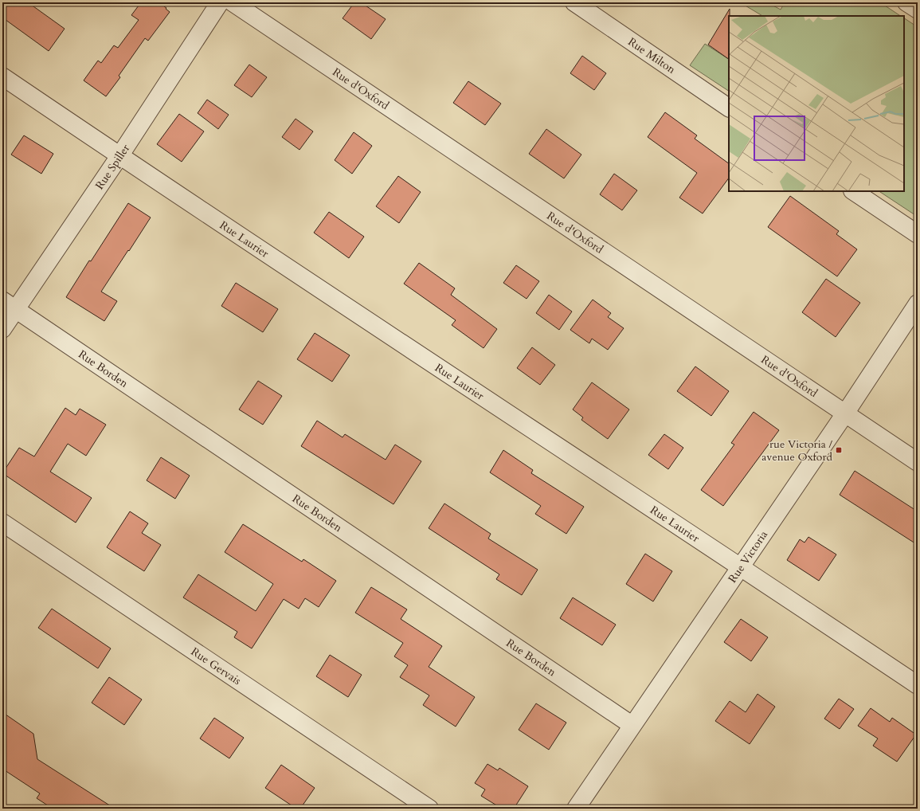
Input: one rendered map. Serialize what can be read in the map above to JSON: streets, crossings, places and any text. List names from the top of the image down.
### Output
{
  "streets": {
    "street": [
      "Rue Milton",
      "Rue d'Oxford",
      "Rue Spiller",
      "Rue Laurier",
      "Rue Borden",
      "Rue Victoria",
      "Rue Gervais"
    ]
  },
  "crossings": [
    ["Rue d'Oxford", "Rue Victoria"],
    ["Rue Spiller", "Rue Laurier"],
    ["Rue Spiller", "Rue Borden"],
    ["Rue Laurier", "Rue Victoria"],
    ["Rue Borden", "Rue Victoria"]
  ],
  "places": {
    "transit": ["rue Victoria / avenue Oxford"]
  }
}
